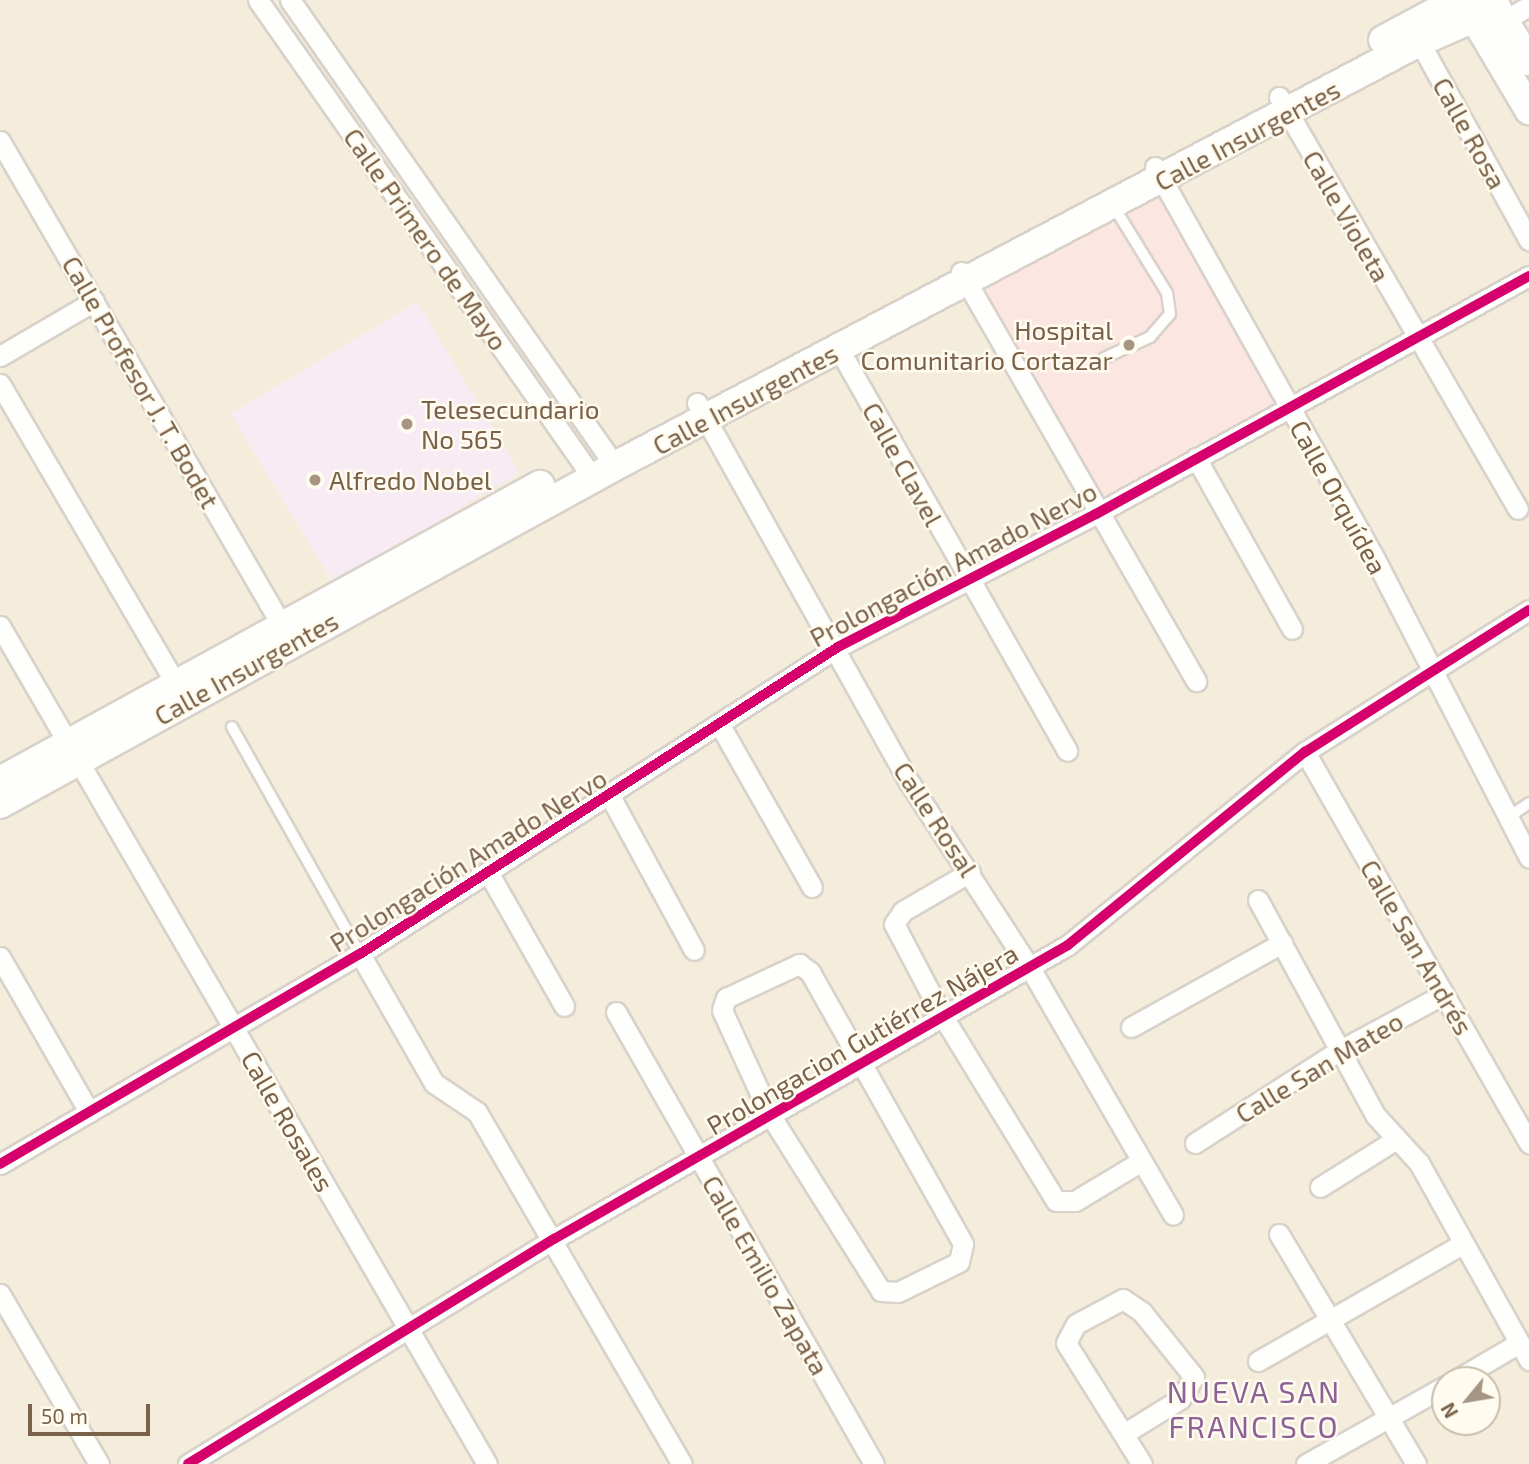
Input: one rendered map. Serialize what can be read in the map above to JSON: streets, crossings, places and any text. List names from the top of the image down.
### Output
{
  "streets": {
    "main road": ["Calle Insurgentes"],
    "street": [
      "Calle Rosa",
      "Calle Violeta",
      "Calle Primero de Mayo",
      "Calle Profesor J. T. Bodet",
      "Calle Clavel",
      "Calle Orquídea",
      "Prolongación Amado Nervo",
      "Calle Rosal",
      "Calle San Andrés",
      "Prolongacion Gutiérrez Nájera",
      "Calle San Mateo",
      "Calle Rosales",
      "Calle Emilio Zapata"
    ]
  },
  "crossings": [
    ["Calle Rosa", "Calle Insurgentes"],
    ["Calle Insurgentes", "Calle Violeta"],
    ["Calle Insurgentes", "Calle Primero de Mayo"],
    ["Calle Insurgentes", "Calle Profesor J. T. Bodet"],
    ["Calle Insurgentes", "Calle Clavel"],
    ["Calle Insurgentes", "Calle Orquídea"],
    ["Calle Insurgentes", "Calle Rosal"],
    ["Calle Insurgentes", "Calle Rosales"],
    ["Calle Violeta", "Prolongación Amado Nervo"],
    ["Calle Clavel", "Prolongación Amado Nervo"],
    ["Calle Orquídea", "Prolongación Amado Nervo"],
    ["Calle Orquídea", "Prolongacion Gutiérrez Nájera"],
    ["Prolongación Amado Nervo", "Calle Rosal"],
    ["Prolongación Amado Nervo", "Calle Rosales"],
    ["Calle Rosal", "Prolongacion Gutiérrez Nájera"],
    ["Calle San Andrés", "Prolongacion Gutiérrez Nájera"],
    ["Calle San Andrés", "Calle San Mateo"],
    ["Prolongacion Gutiérrez Nájera", "Calle Rosales"],
    ["Prolongacion Gutiérrez Nájera", "Calle Emilio Zapata"]
  ],
  "districts": ["NUEVA SAN FRANCISCO"],
  "places": ["Hospital Comunitario Cortazar", "Telesecundario No 565", "Alfredo Nobel"],
  "scale_bar": "50 m",
  "north": "bottom left"
}
